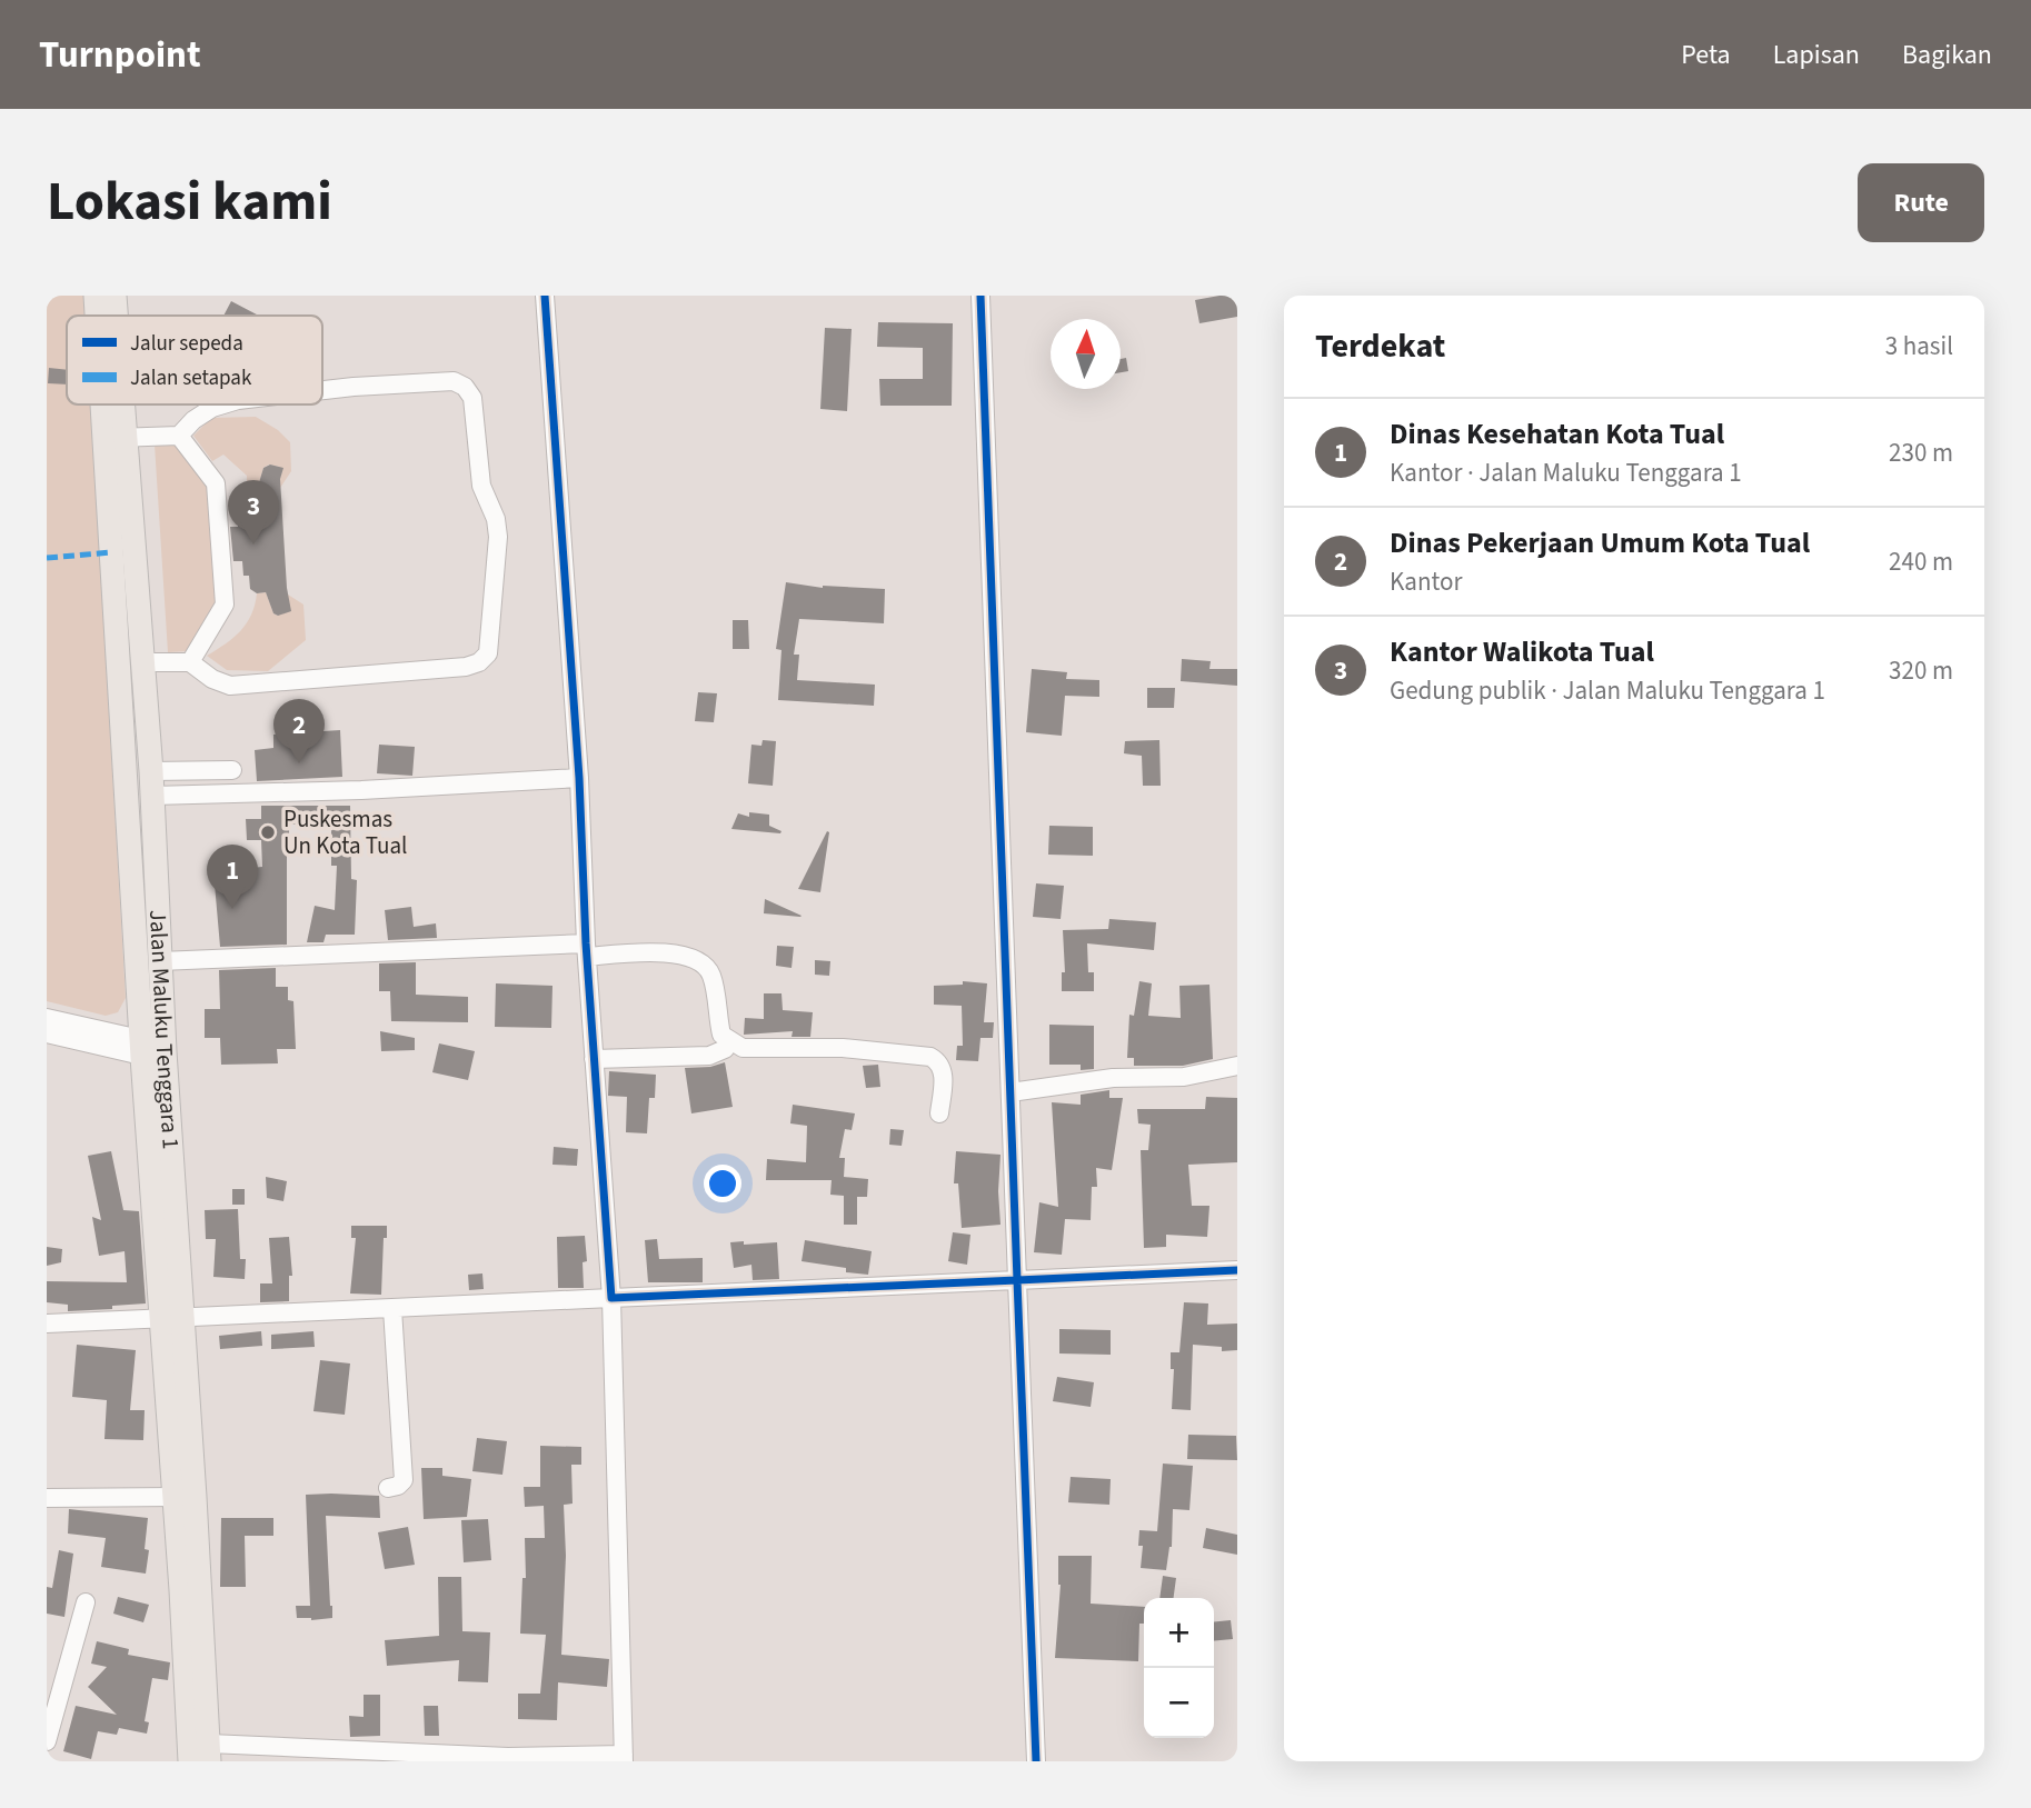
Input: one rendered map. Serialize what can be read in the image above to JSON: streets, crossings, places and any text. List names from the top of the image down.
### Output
{
  "streets": {
    "main road": ["Jalan Maluku Tenggara 1"]
  },
  "places": ["Puskesmas Un Kota Tual"],
  "legend": ["Jalur sepeda", "Jalan setapak"],
  "north": "top",
  "page": {
    "header": "Turnpoint",
    "nav": ["Peta", "Lapisan", "Bagikan"],
    "title": "Lokasi kami",
    "buttons": "Rute",
    "heading": ["Terdekat", "3 hasil"],
    "list": [
      {
        "mark": "1",
        "name": "Dinas Kesehatan Kota Tual",
        "note": "Kantor · Jalan Maluku Tenggara 1",
        "value": "230 m"
      },
      {
        "mark": "2",
        "name": "Dinas Pekerjaan Umum Kota Tual",
        "note": "Kantor",
        "value": "240 m"
      },
      {
        "mark": "3",
        "name": "Kantor Walikota Tual",
        "note": "Gedung publik · Jalan Maluku Tenggara 1",
        "value": "320 m"
      }
    ],
    "pins": ["3", "2", "1"],
    "map_buttons": ["+", "−"]
  }
}
